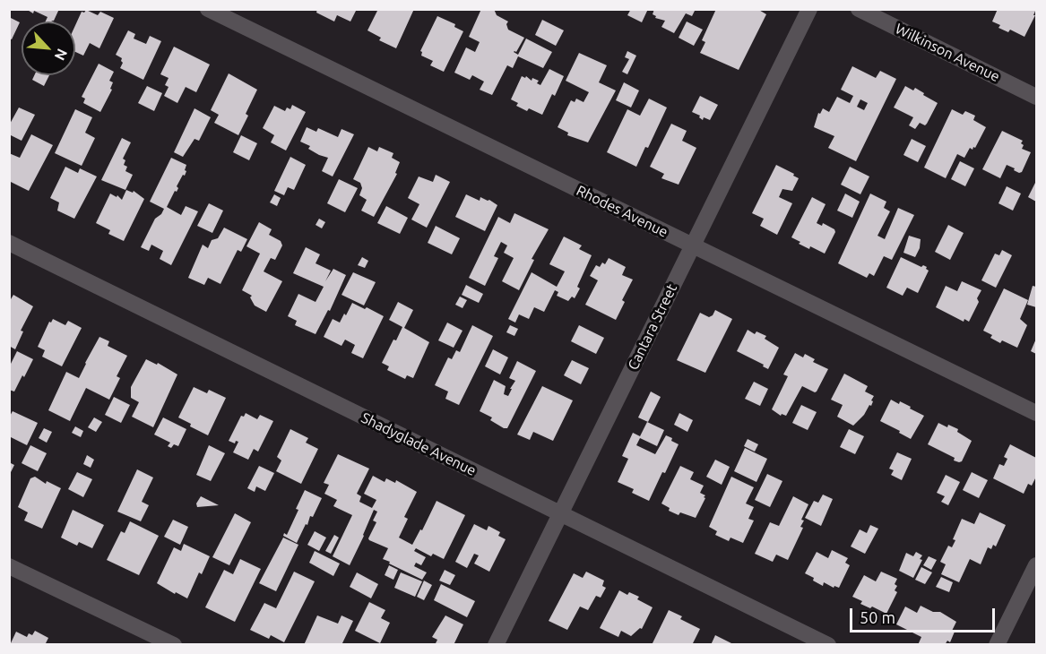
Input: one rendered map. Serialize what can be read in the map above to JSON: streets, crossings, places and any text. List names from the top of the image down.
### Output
{
  "streets": {
    "street": [
      "Wilkinson Avenue",
      "Rhodes Avenue",
      "Cantara Street",
      "Shadyglade Avenue"
    ]
  },
  "crossings": [
    ["Rhodes Avenue", "Cantara Street"],
    ["Cantara Street", "Shadyglade Avenue"]
  ],
  "scale_bar": "50 m",
  "north": "bottom right"
}
